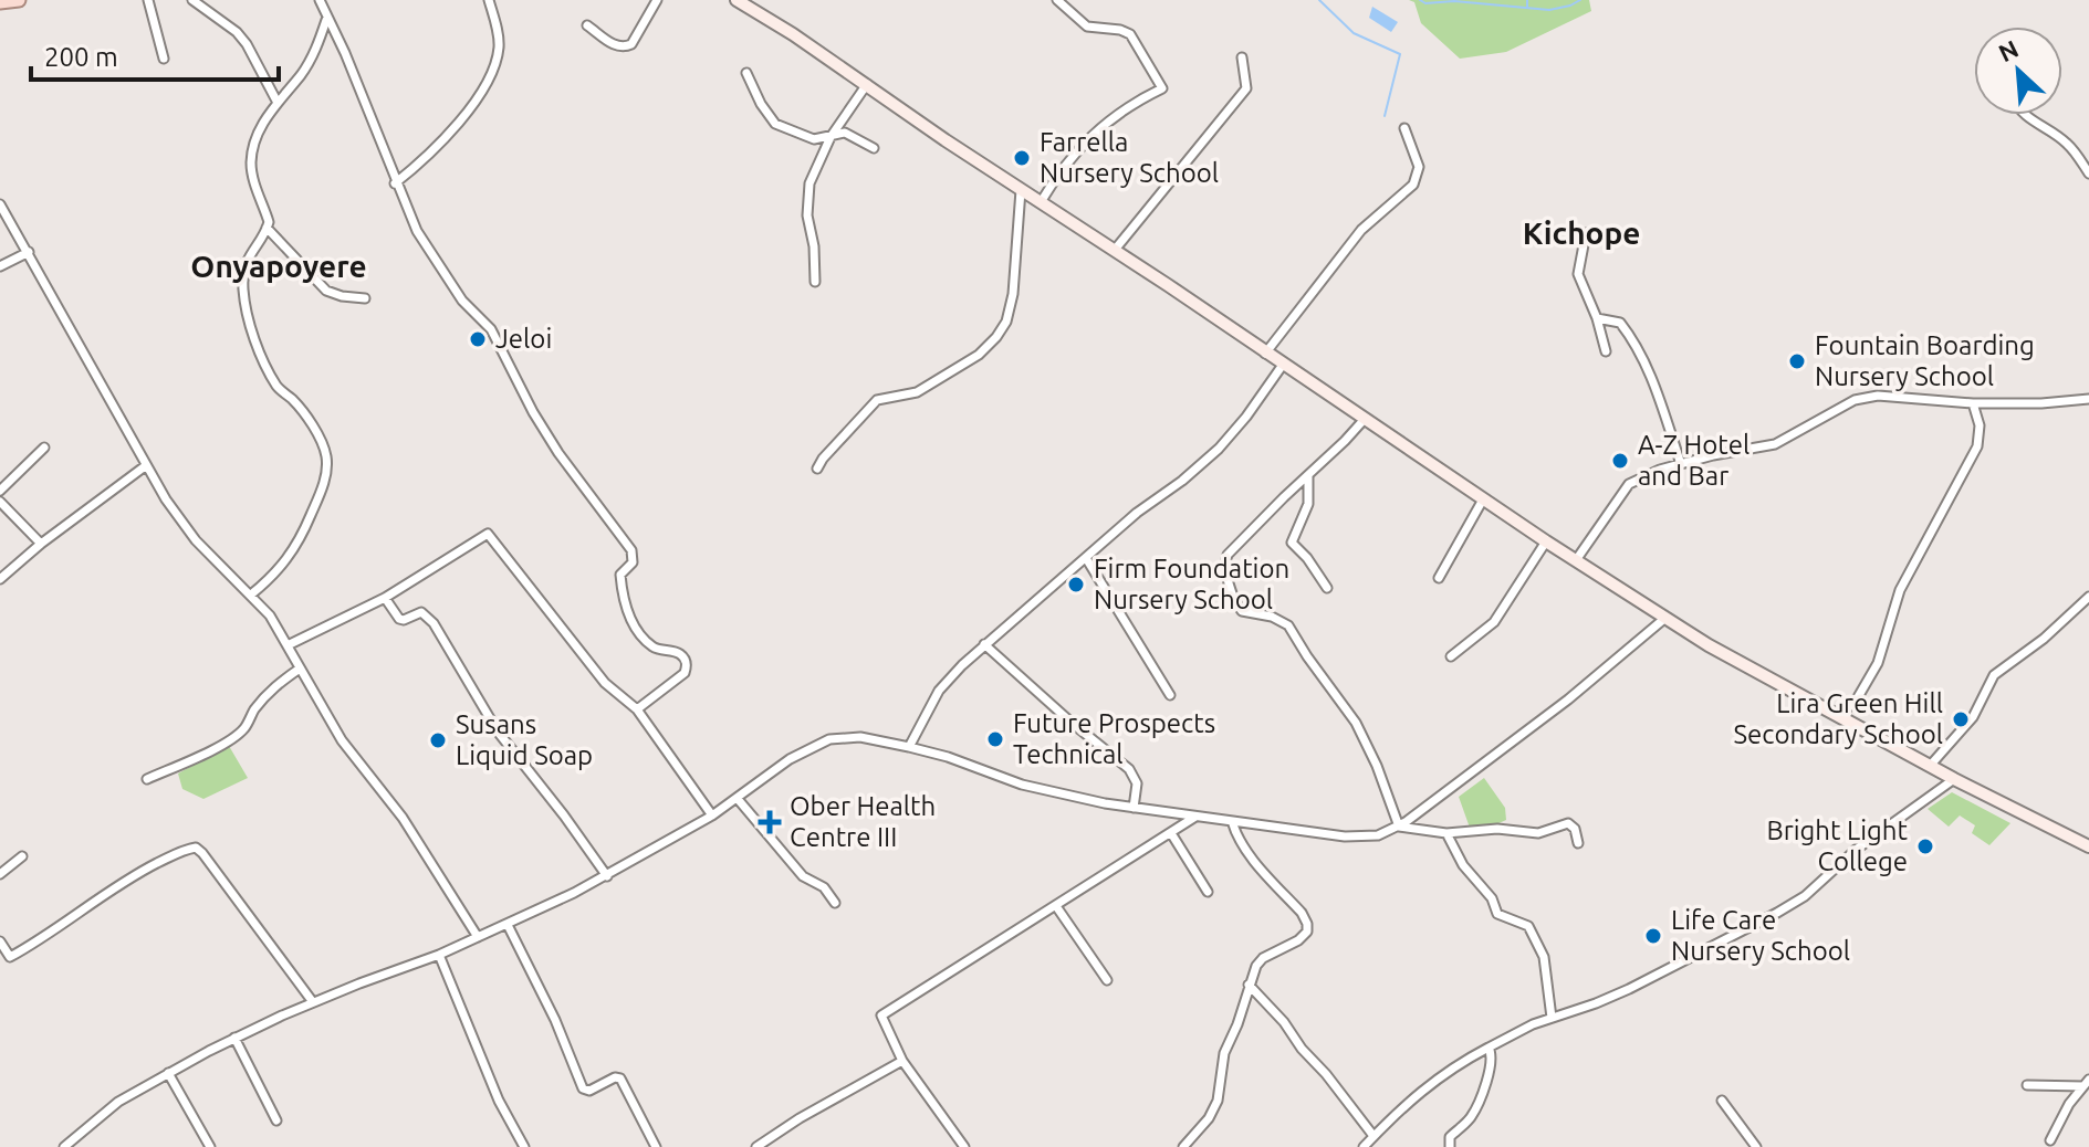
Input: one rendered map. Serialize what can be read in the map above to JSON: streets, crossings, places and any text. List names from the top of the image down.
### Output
{
  "districts": ["Kichope", "Onyapoyere"],
  "places": {
    "other": [
      "Farrella Nursery School",
      "Jeloi",
      "Fountain Boarding Nursery School",
      "A-Z Hotel and Bar",
      "Firm Foundation Nursery School",
      "Lira Green Hill Secondary School",
      "Future Prospects Technical",
      "Susans Liquid Soap",
      "Bright Light College",
      "Life Care Nursery School"
    ],
    "health": ["Ober Health Centre III"]
  },
  "scale_bar": "200 m",
  "north": "top left"
}
